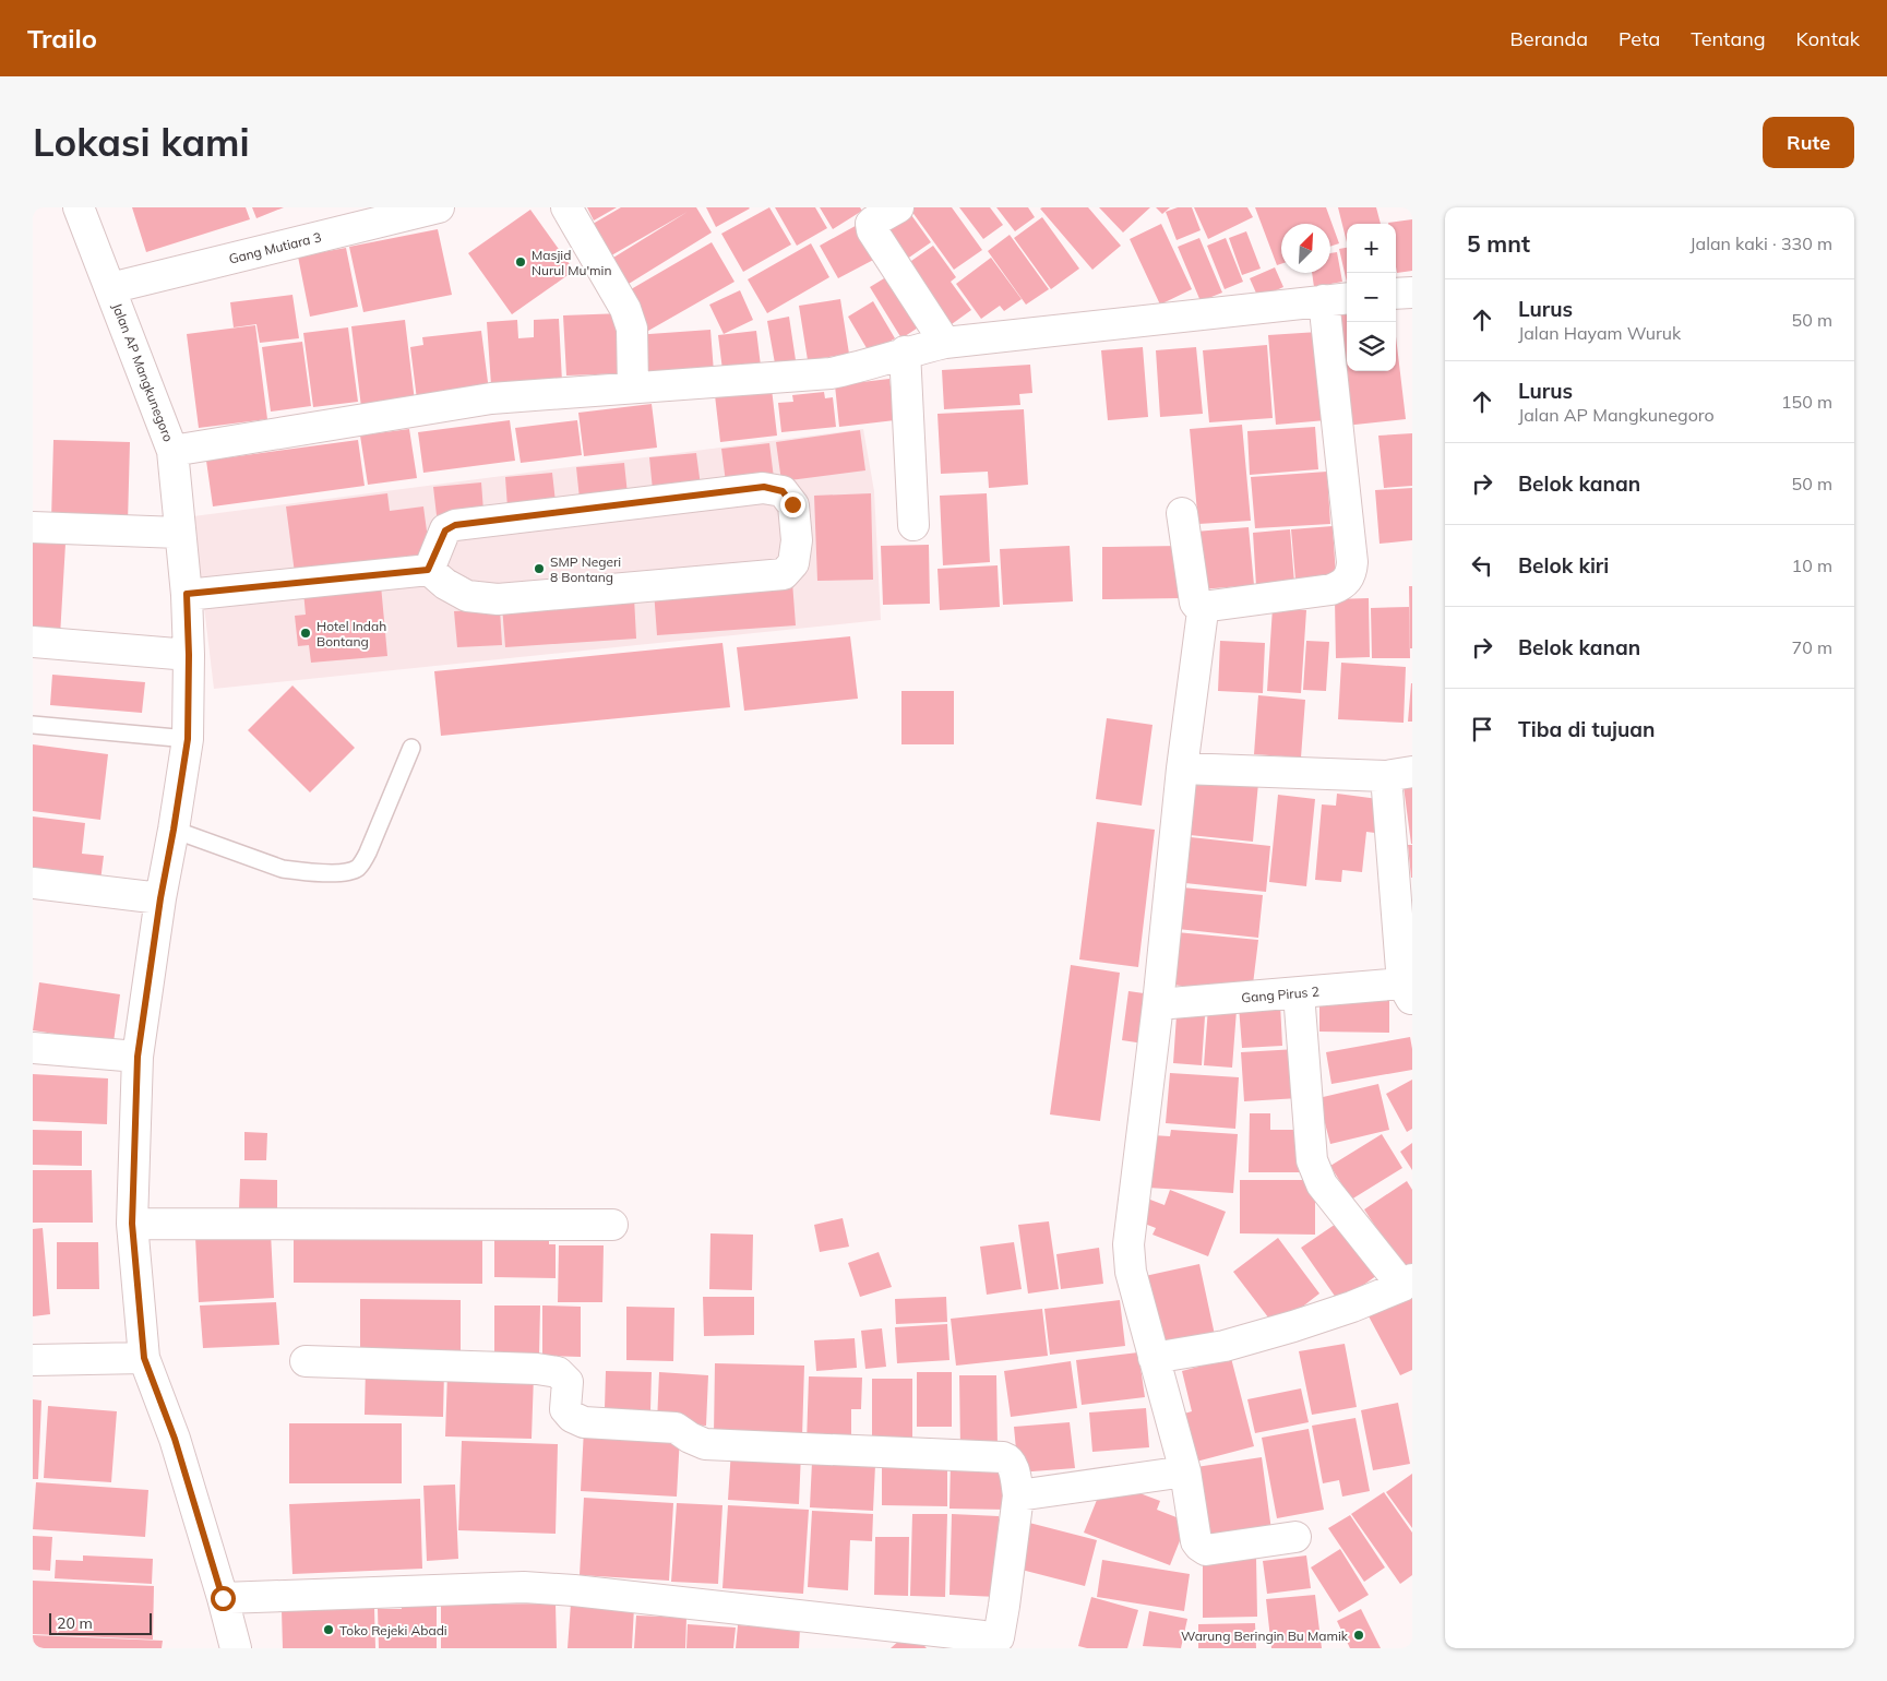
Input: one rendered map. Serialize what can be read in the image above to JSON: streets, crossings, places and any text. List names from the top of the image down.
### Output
{
  "streets": {
    "street": ["Gang Mutiara 3", "Jalan AP Mangkunegoro", "Gang Pirus 2"]
  },
  "crossings": [
    ["Gang Mutiara 3", "Jalan AP Mangkunegoro"]
  ],
  "places": [
    "Masjid Nurul Mu'min",
    "SMP Negeri 8 Bontang",
    "Hotel Indah Bontang",
    "Toko Rejeki Abadi",
    "Warung Beringin Bu Mamik"
  ],
  "scale_bar": "20 m",
  "north": "top right",
  "page": {
    "header": "Trailo",
    "nav": [
      "Beranda",
      "Peta",
      "Tentang",
      "Kontak"
    ],
    "buttons": "Rute",
    "title": "Lokasi kami",
    "heading": ["5 mnt", "Jalan kaki · 330 m"],
    "map_buttons": ["+", "−"],
    "list": [
      ["Lurus", "Jalan Hayam Wuruk", "50 m"],
      ["Lurus", "Jalan AP Mangkunegoro", "150 m"],
      ["Belok kanan", "50 m"],
      ["Belok kiri", "10 m"],
      ["Belok kanan", "70 m"],
      "Tiba di tujuan"
    ],
    "scale": "20 m"
  }
}
